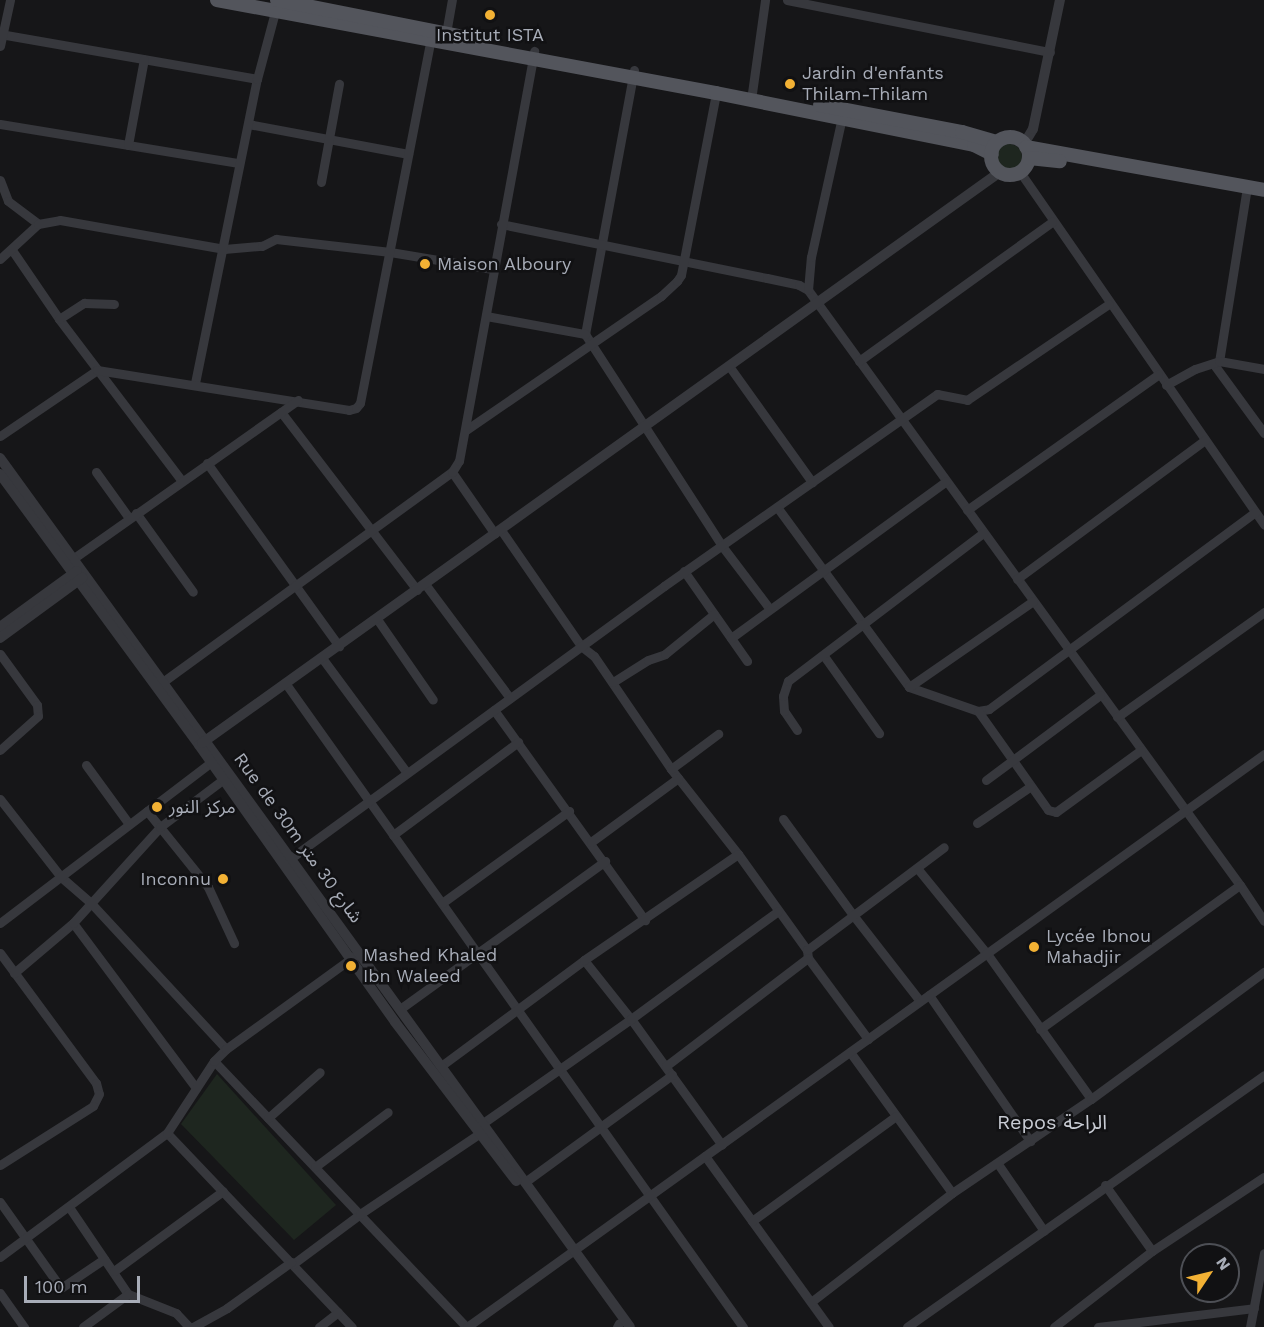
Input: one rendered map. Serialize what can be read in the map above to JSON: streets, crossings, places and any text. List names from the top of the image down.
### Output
{
  "streets": {
    "street": ["Rue de 30m شارع 30 متر"]
  },
  "districts": ["Repos الراحة"],
  "places": [
    "Institut ISTA",
    "Jardin d'enfants Thilam-Thilam",
    "Maison Alboury",
    "مركز النور",
    "Inconnu",
    "Lycée Ibnou Mahadjir",
    "Mashed Khaled Ibn Waleed"
  ],
  "scale_bar": "100 m",
  "north": "top right"
}
